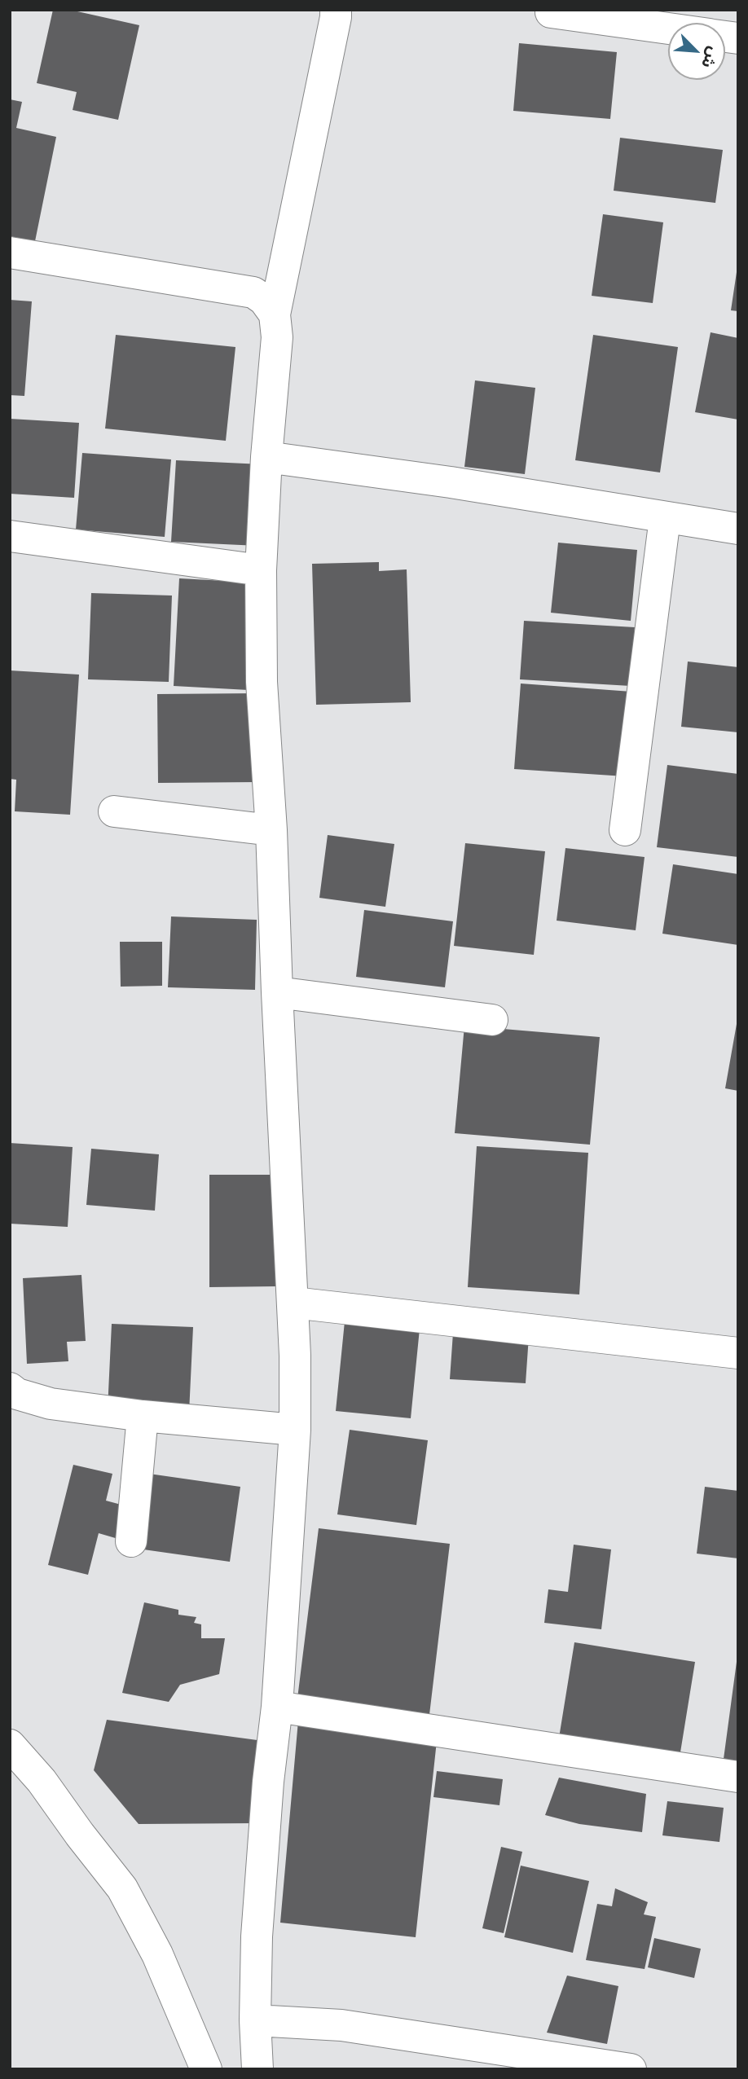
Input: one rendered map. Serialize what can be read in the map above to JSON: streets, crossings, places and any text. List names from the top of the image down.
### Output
{
  "north": "bottom right"
}
